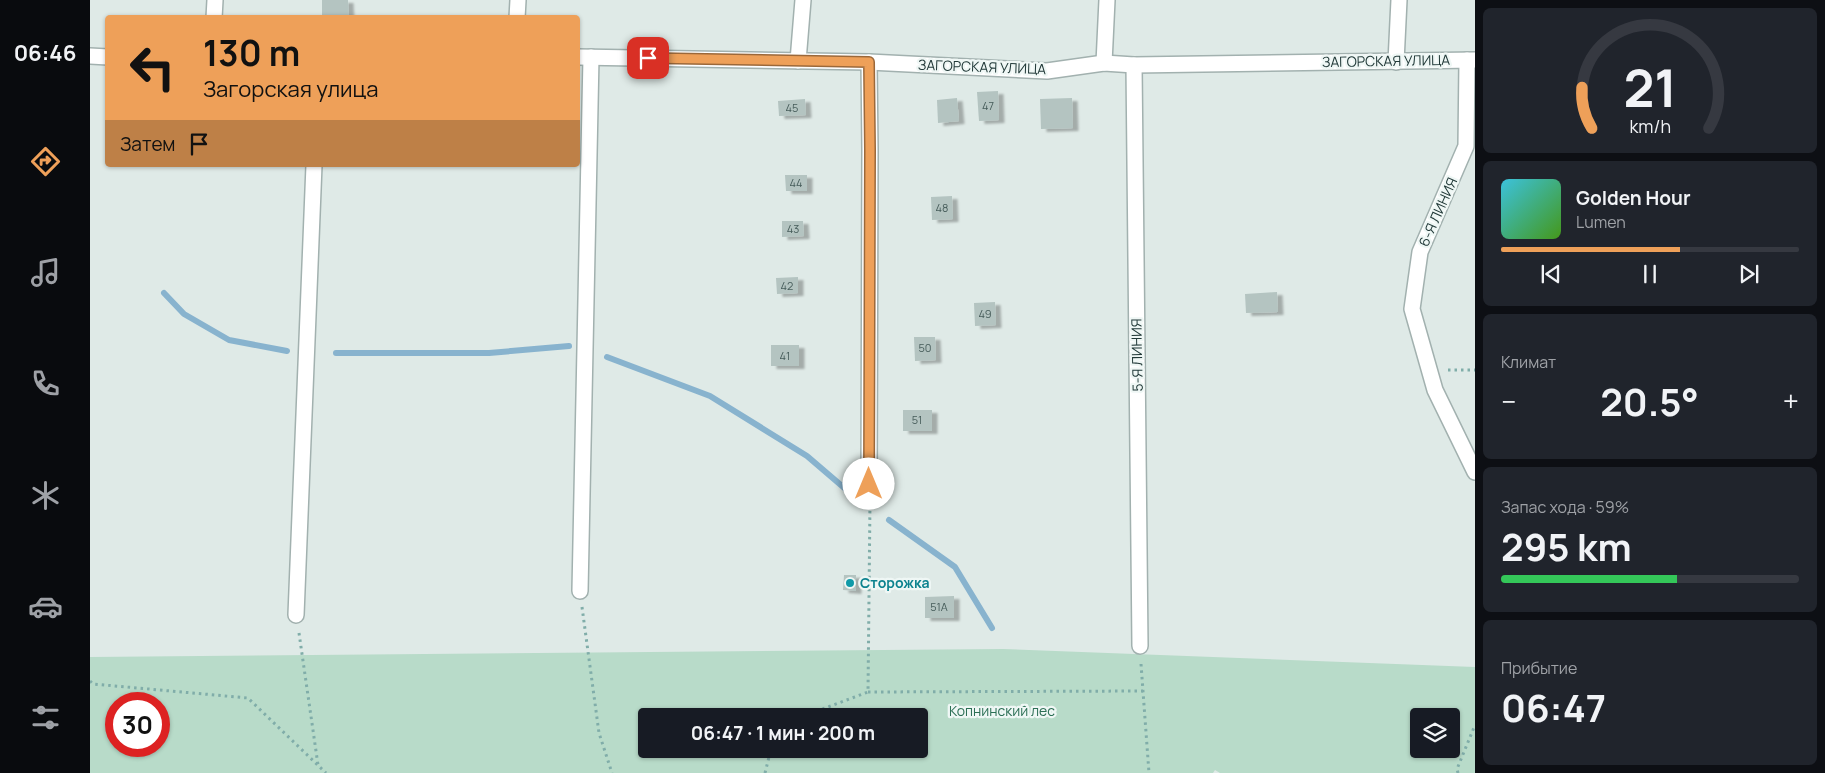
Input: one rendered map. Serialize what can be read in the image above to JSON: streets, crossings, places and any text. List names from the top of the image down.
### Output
{
  "streets": {
    "street": ["ЗАГОРСКАЯ УЛИЦА", "6-Я ЛИНИЯ", "5-Я ЛИНИЯ"]
  },
  "crossings": [
    ["ЗАГОРСКАЯ УЛИЦА", "6-Я ЛИНИЯ"],
    ["ЗАГОРСКАЯ УЛИЦА", "5-Я ЛИНИЯ"]
  ],
  "parks": ["Копнинский лес"],
  "places": ["Сторожка"],
  "house_numbers": [
    "47",
    "45",
    "44",
    "48",
    "43",
    "42",
    "49",
    "50",
    "41",
    "51",
    "51А"
  ],
  "page": {
    "tabs": "06:46",
    "turn": ["130 m", "Загорская улица"],
    "then": "Затем",
    "song": ["Golden Hour", "Lumen"],
    "tile": [
      "Климат",
      ["Запас хода · 59%", "295 km"],
      ["Прибытие", "06:47"]
    ],
    "heat": ["−", "20.5°", "+"],
    "limit": "30",
    "trip": "06:47 · 1 мин · 200 m",
    "gauge": ["21", "km/h"]
  }
}
